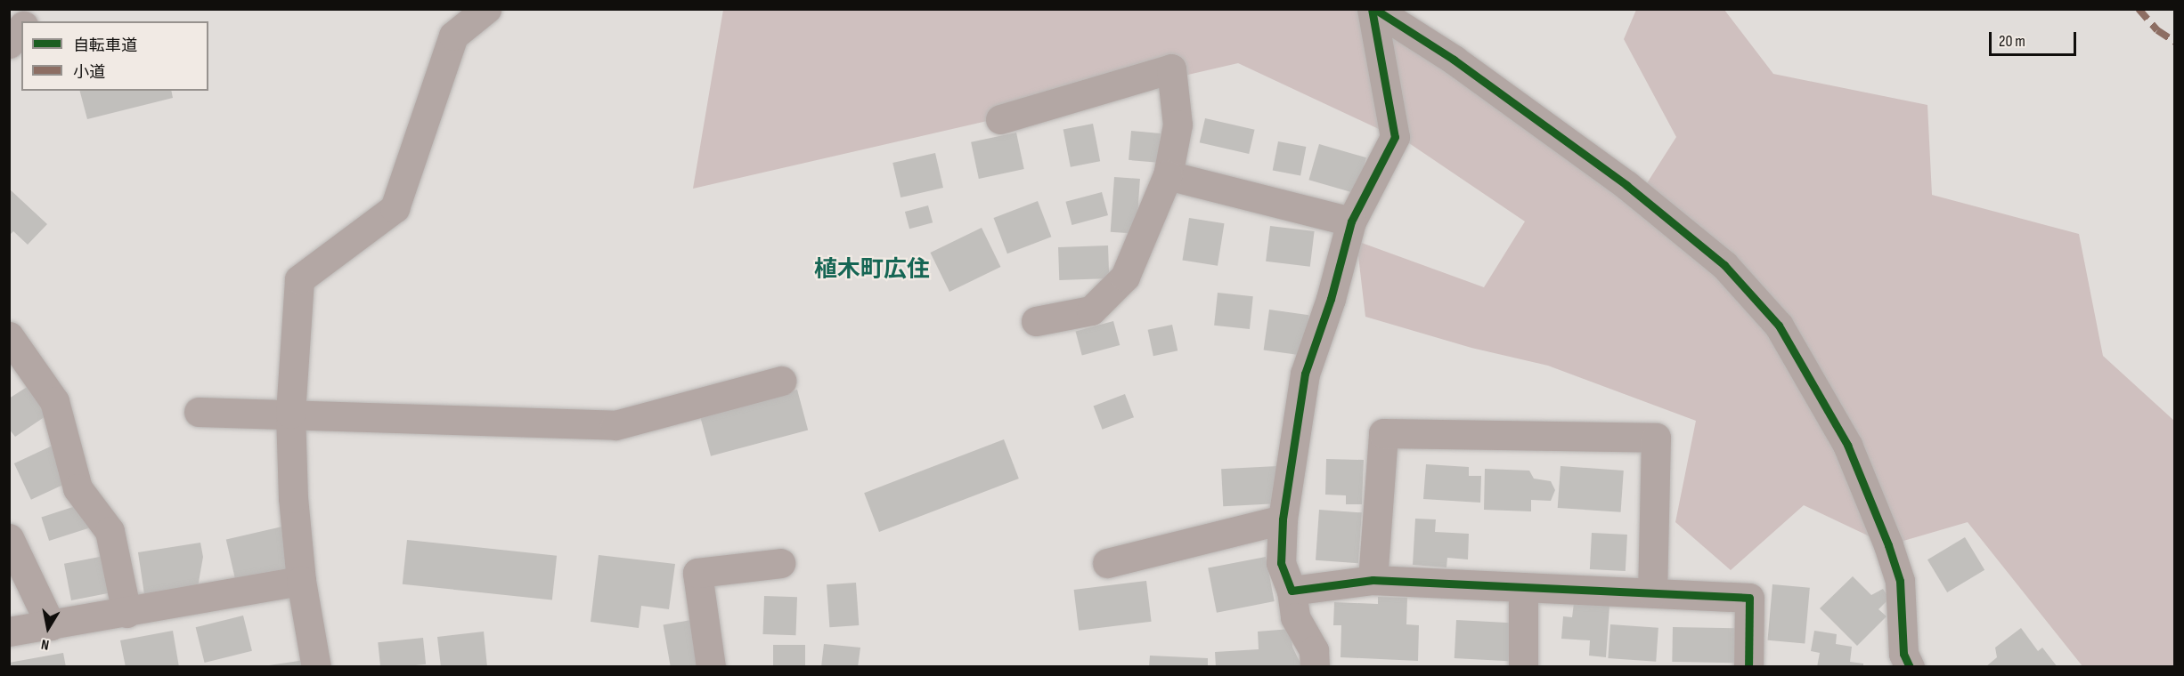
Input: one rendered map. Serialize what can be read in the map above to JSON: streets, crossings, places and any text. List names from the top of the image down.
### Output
{
  "districts": ["植木町広住"],
  "legend": ["自転車道", "小道"],
  "scale_bar": "20 m",
  "north": "bottom"
}
